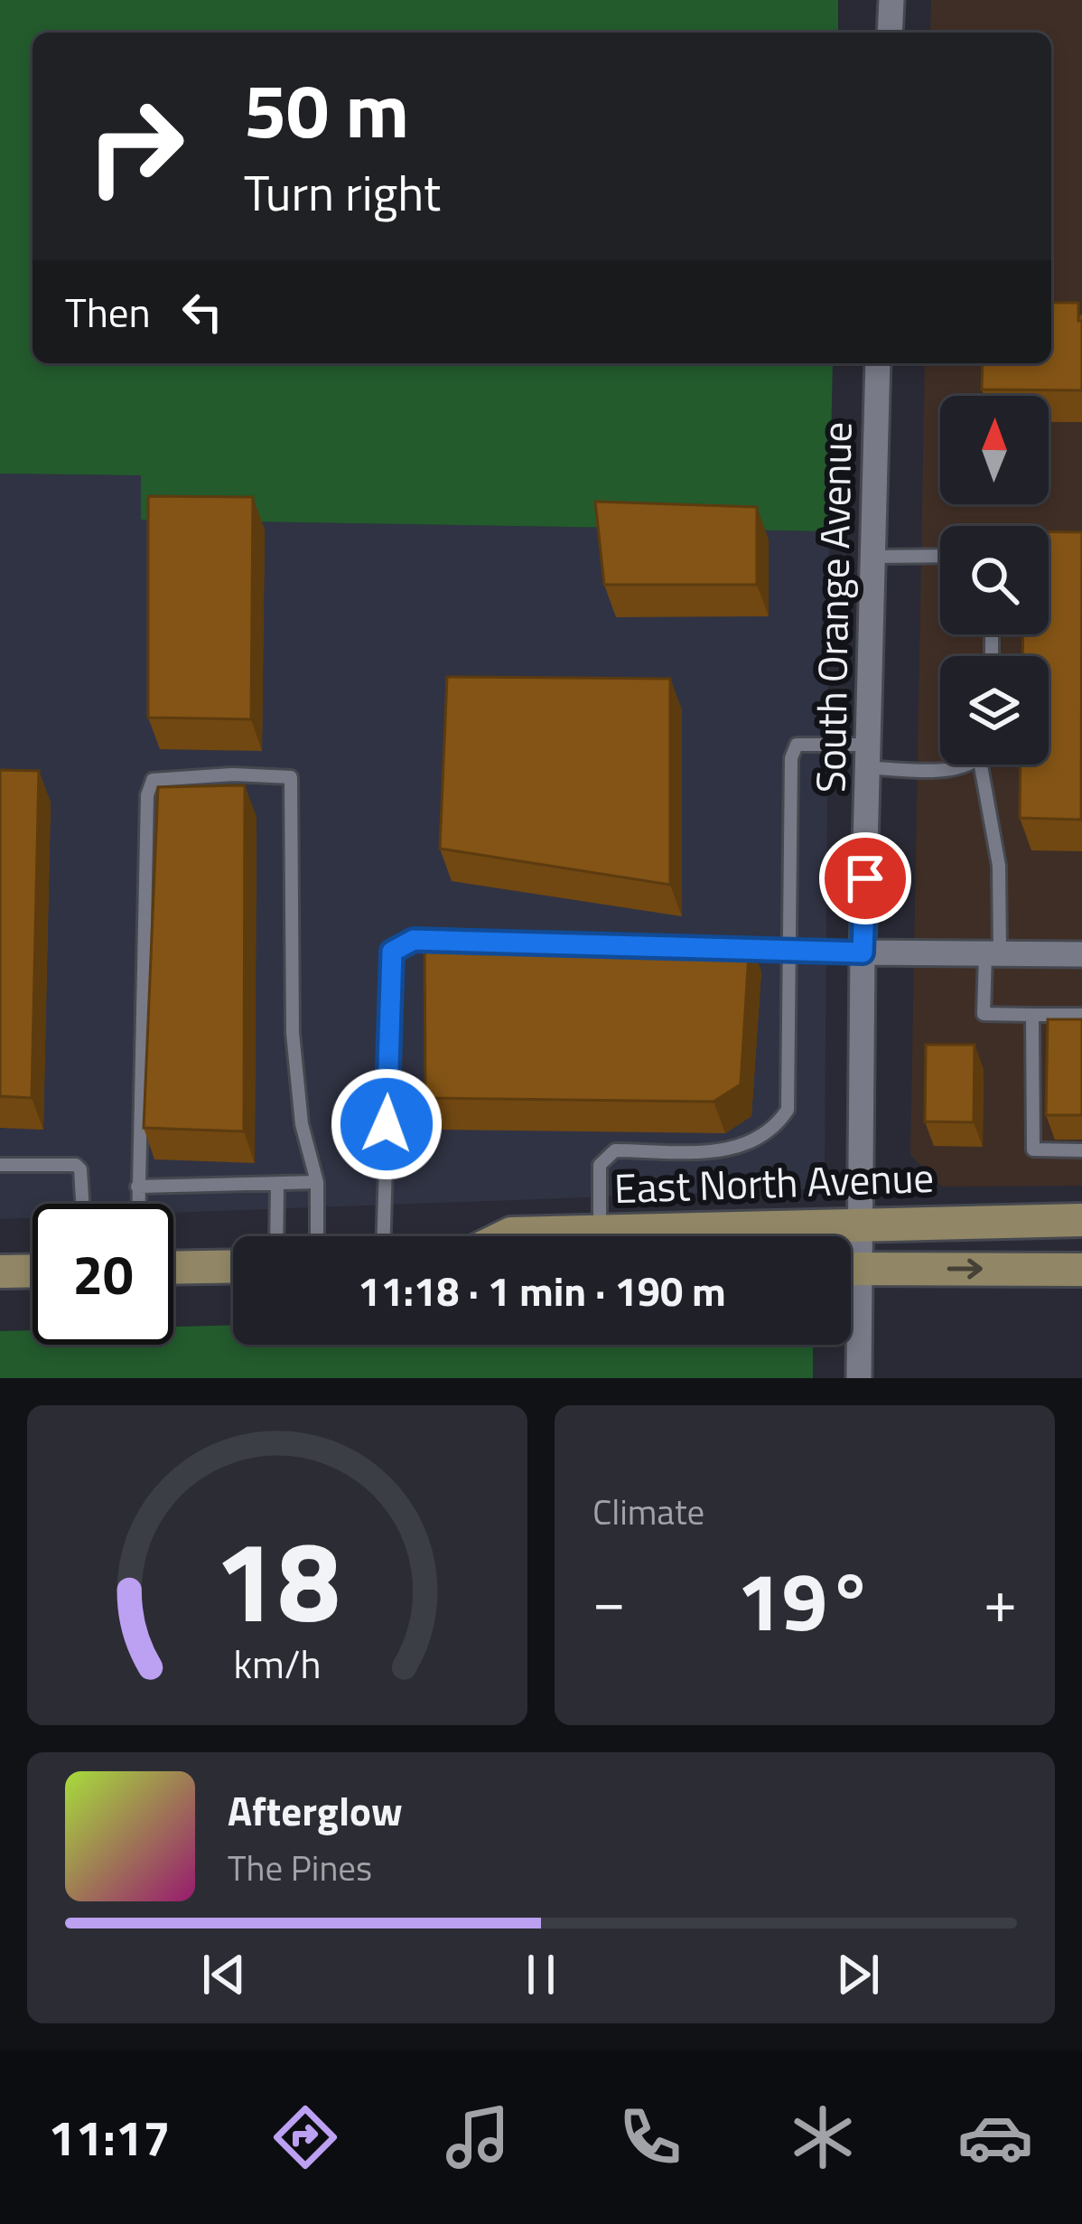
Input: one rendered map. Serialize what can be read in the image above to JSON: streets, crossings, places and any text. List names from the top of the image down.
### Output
{
  "streets": {
    "street": ["South Orange Avenue", "East North Avenue"]
  },
  "crossings": [
    ["South Orange Avenue", "East North Avenue"]
  ],
  "north": "top",
  "page": {
    "turn": ["50 m", "Turn right"],
    "then": "Then",
    "limit": "20",
    "trip": "11:18 · 1 min · 190 m",
    "tile": "Climate",
    "heat": ["−", "19°", "+"],
    "song": ["Afterglow", "The Pines"],
    "tabs": "11:17",
    "gauge": ["18", "km/h"]
  }
}
